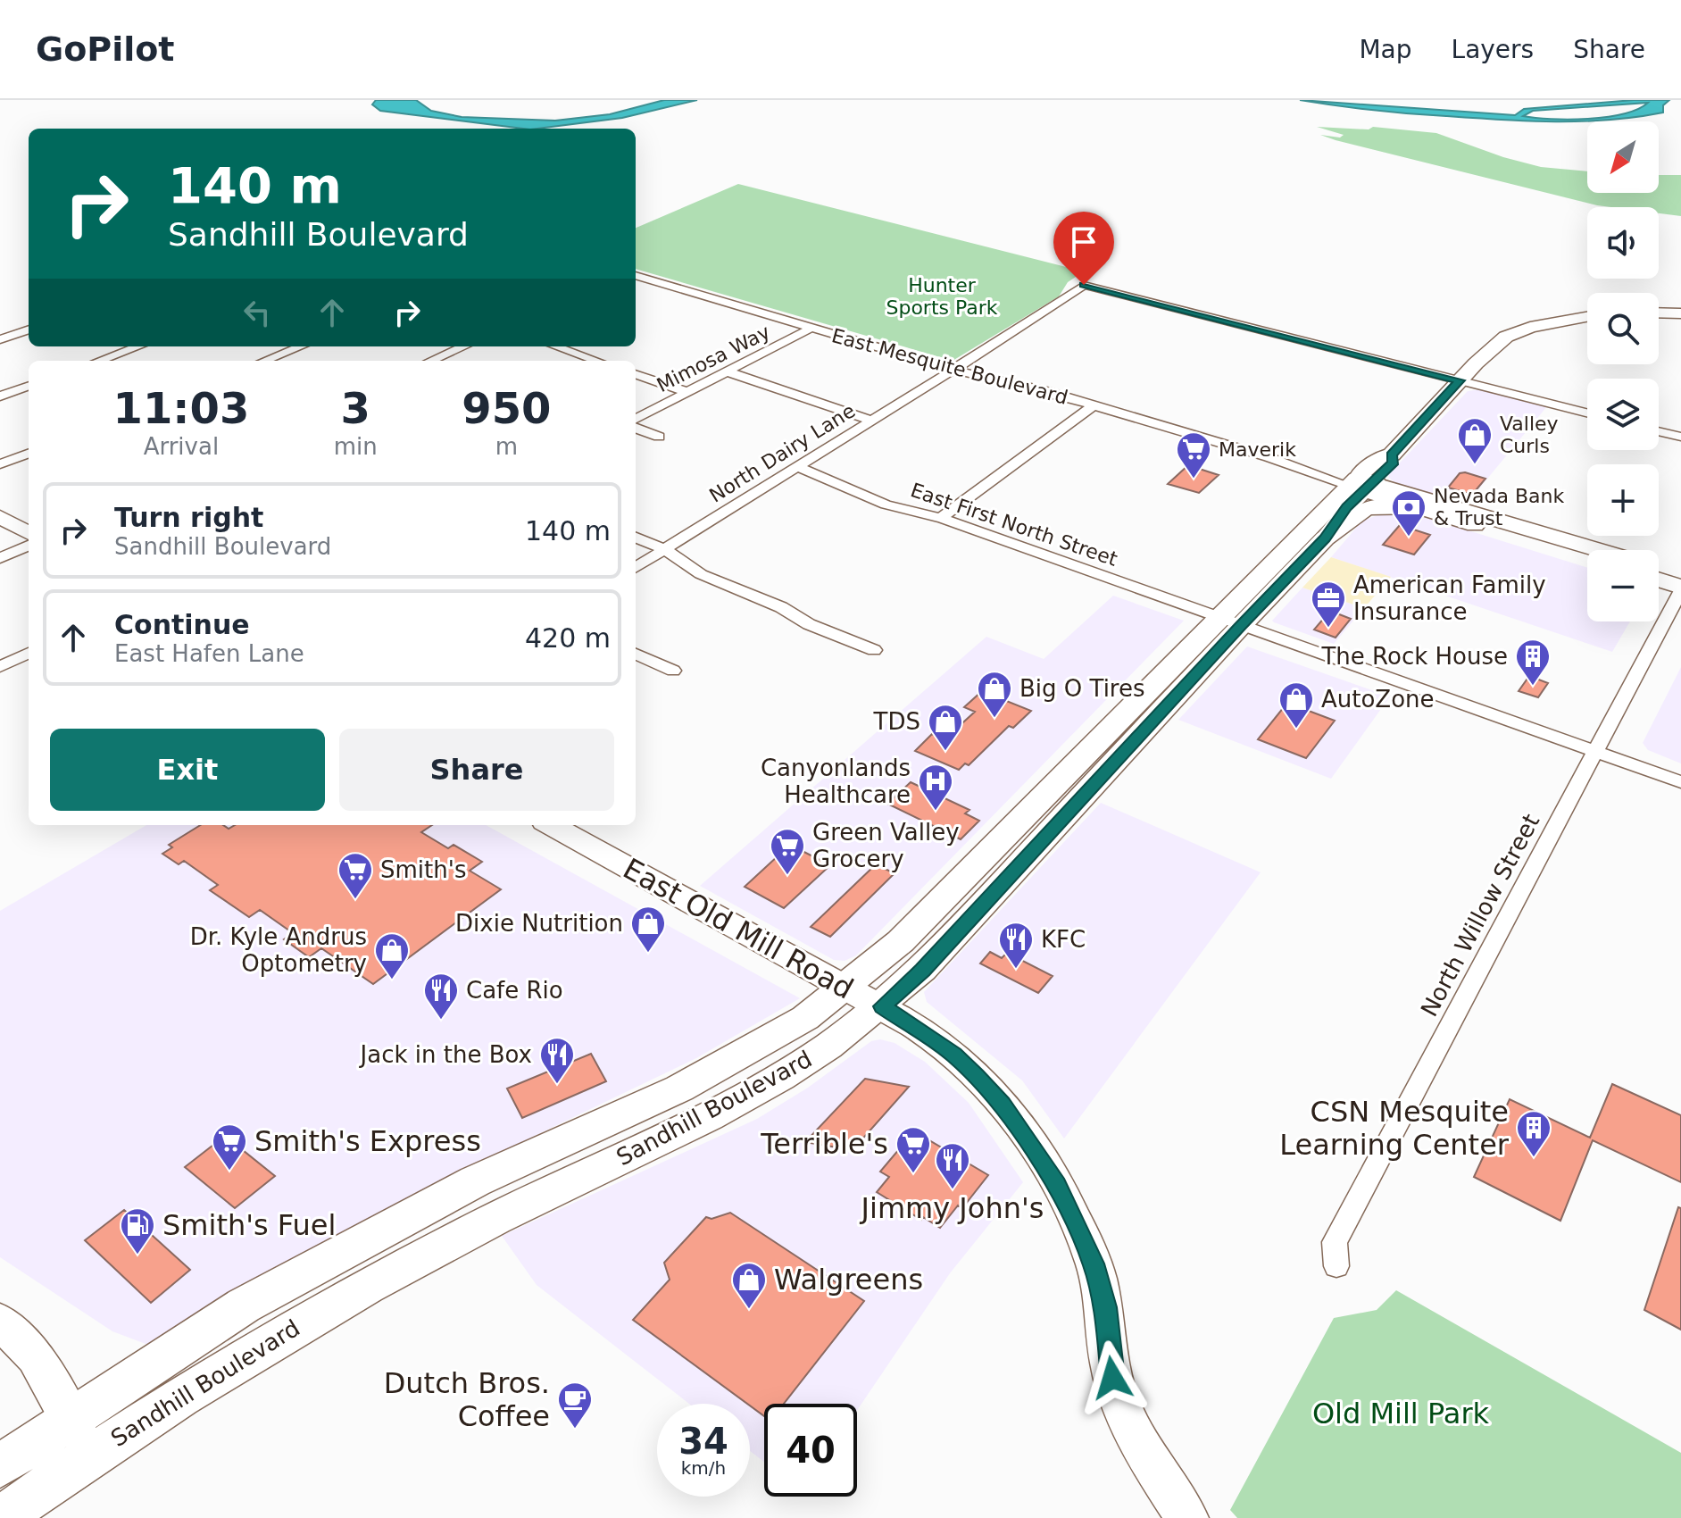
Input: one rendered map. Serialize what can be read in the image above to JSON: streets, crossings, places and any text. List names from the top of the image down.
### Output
{
  "streets": {
    "main road": ["East Mesquite Boulevard", "East Old Mill Road", "Sandhill Boulevard"],
    "street": [
      "Mimosa Way",
      "North Dairy Lane",
      "East First North Street",
      "North Willow Street"
    ]
  },
  "crossings": [
    ["Mimosa Way", "East Mesquite Boulevard"],
    ["East Mesquite Boulevard", "North Dairy Lane"],
    ["East Mesquite Boulevard", "Sandhill Boulevard"],
    ["North Dairy Lane", "East First North Street"],
    ["East First North Street", "North Willow Street"],
    ["East First North Street", "Sandhill Boulevard"],
    ["East Old Mill Road", "Sandhill Boulevard"]
  ],
  "parks": ["Hunter Sports Park", "Old Mill Park"],
  "places": {
    "shop": [
      "Valley Curls",
      "Big O Tires",
      "AutoZone",
      "TDS",
      "Dixie Nutrition",
      "Dr. Kyle Andrus Optometry",
      "Walgreens"
    ],
    "supermarket": [
      "Maverik",
      "Green Valley Grocery",
      "Smith's",
      "Smith's Express",
      "Terrible's"
    ],
    "bank": ["Nevada Bank & Trust"],
    "office": ["American Family Insurance"],
    "building": ["The Rock House", "CSN Mesquite Learning Center"],
    "hospital": ["Canyonlands Healthcare"],
    "restaurant": [
      "KFC",
      "Cafe Rio",
      "Jack in the Box",
      "Jimmy John's"
    ],
    "fuel station": ["Smith's Fuel"],
    "cafe": ["Dutch Bros. Coffee"]
  },
  "north": "bottom left",
  "page": {
    "header": "GoPilot",
    "nav": ["Map", "Layers", "Share"],
    "map_buttons": ["+", "−"],
    "turn": ["140 m", "Sandhill Boulevard"],
    "eta": [
      "11:03",
      "Arrival",
      "3",
      "min",
      "950",
      "m"
    ],
    "list": [
      {
        "name": "Turn right",
        "note": "Sandhill Boulevard",
        "value": "140 m"
      },
      {
        "name": "Continue",
        "note": "East Hafen Lane",
        "value": "420 m"
      }
    ],
    "buttons": ["Exit", "Share"],
    "speed": "34 km/h",
    "limit": "40"
  }
}
